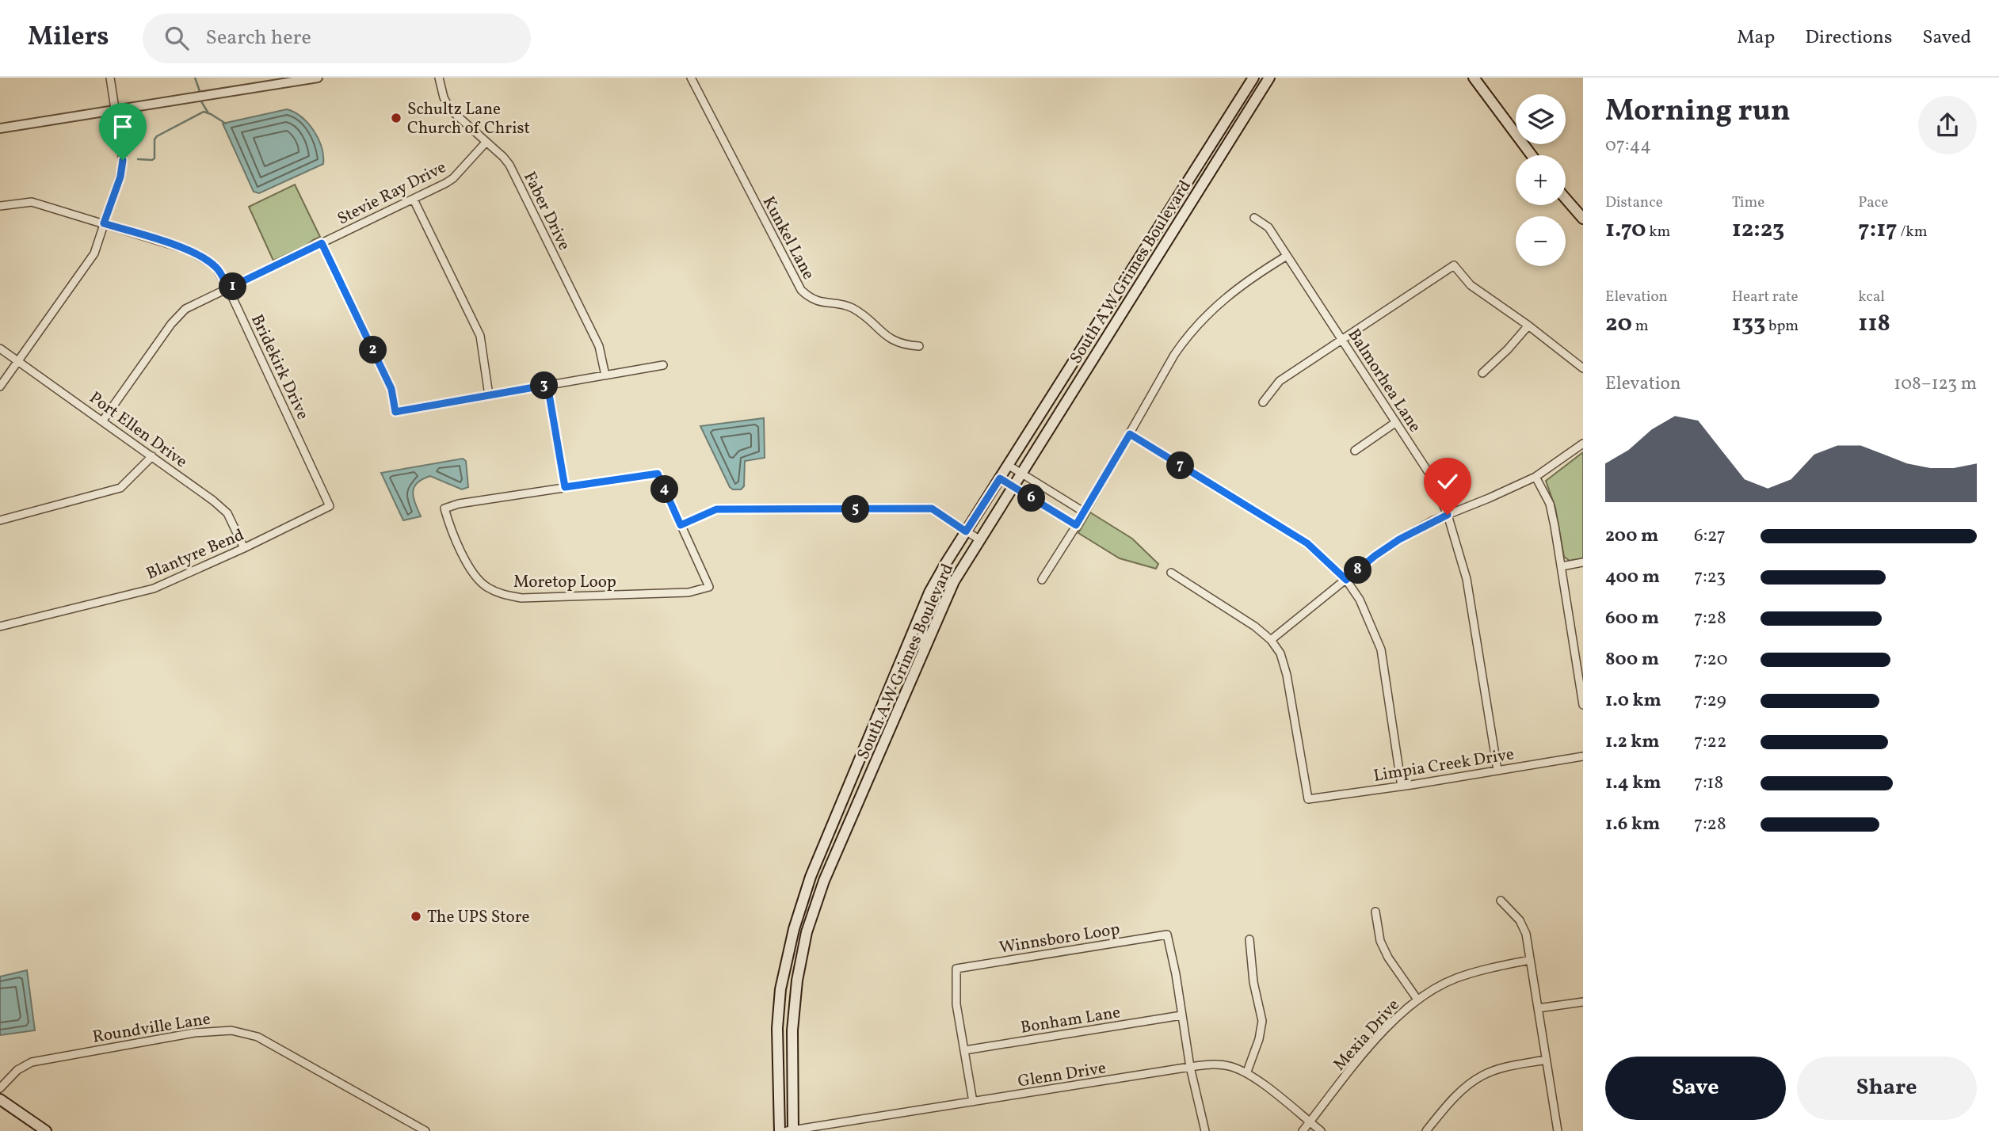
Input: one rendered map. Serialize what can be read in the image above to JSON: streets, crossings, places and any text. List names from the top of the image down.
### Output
{
  "streets": {
    "main road": ["South A W Grimes Boulevard"],
    "street": [
      "Stevie Ray Drive",
      "Faber Drive",
      "Kunkel Lane",
      "Bridekirk Drive",
      "Balmorhea Lane",
      "Port Ellen Drive",
      "Blantyre Bend",
      "Moretop Loop",
      "Limpia Creek Drive",
      "Winnsboro Loop",
      "Bonham Lane",
      "Roundville Lane",
      "Mexia Drive",
      "Glenn Drive"
    ]
  },
  "crossings": [
    ["Stevie Ray Drive", "Faber Drive"],
    ["Stevie Ray Drive", "Bridekirk Drive"],
    ["Stevie Ray Drive", "Port Ellen Drive"],
    ["South A W Grimes Boulevard", "Glenn Drive"],
    ["Bridekirk Drive", "Blantyre Bend"],
    ["Balmorhea Lane", "Limpia Creek Drive"],
    ["Port Ellen Drive", "Blantyre Bend"],
    ["Winnsboro Loop", "Bonham Lane"],
    ["Winnsboro Loop", "Glenn Drive"],
    ["Mexia Drive", "Glenn Drive"]
  ],
  "places": ["Schultz Lane Church of Christ", "The UPS Store"],
  "page": {
    "header": "Milers",
    "search": "Search here",
    "nav": ["Map", "Directions", "Saved"],
    "heading": ["Morning run", "07:44"],
    "map_buttons": ["+", "−"],
    "stats": [
      ["Distance", "1.70 km"],
      ["Time", "12:23"],
      ["Pace", "7:17 /km"],
      ["Elevation", "20 m"],
      ["Heart rate", "133 bpm"],
      ["kcal", "118"]
    ],
    "pins": [
      "1",
      "2",
      "3",
      "7",
      "4",
      "6",
      "5",
      "8"
    ],
    "chart": ["Elevation", "108–123 m"],
    "list": [
      {
        "name": "200 m",
        "note": "6:27"
      },
      {
        "name": "400 m",
        "note": "7:23"
      },
      {
        "name": "600 m",
        "note": "7:28"
      },
      {
        "name": "800 m",
        "note": "7:20"
      },
      {
        "name": "1.0 km",
        "note": "7:29"
      },
      {
        "name": "1.2 km",
        "note": "7:22"
      },
      {
        "name": "1.4 km",
        "note": "7:18"
      },
      {
        "name": "1.6 km",
        "note": "7:28"
      }
    ],
    "buttons": ["Save", "Share"]
  }
}
